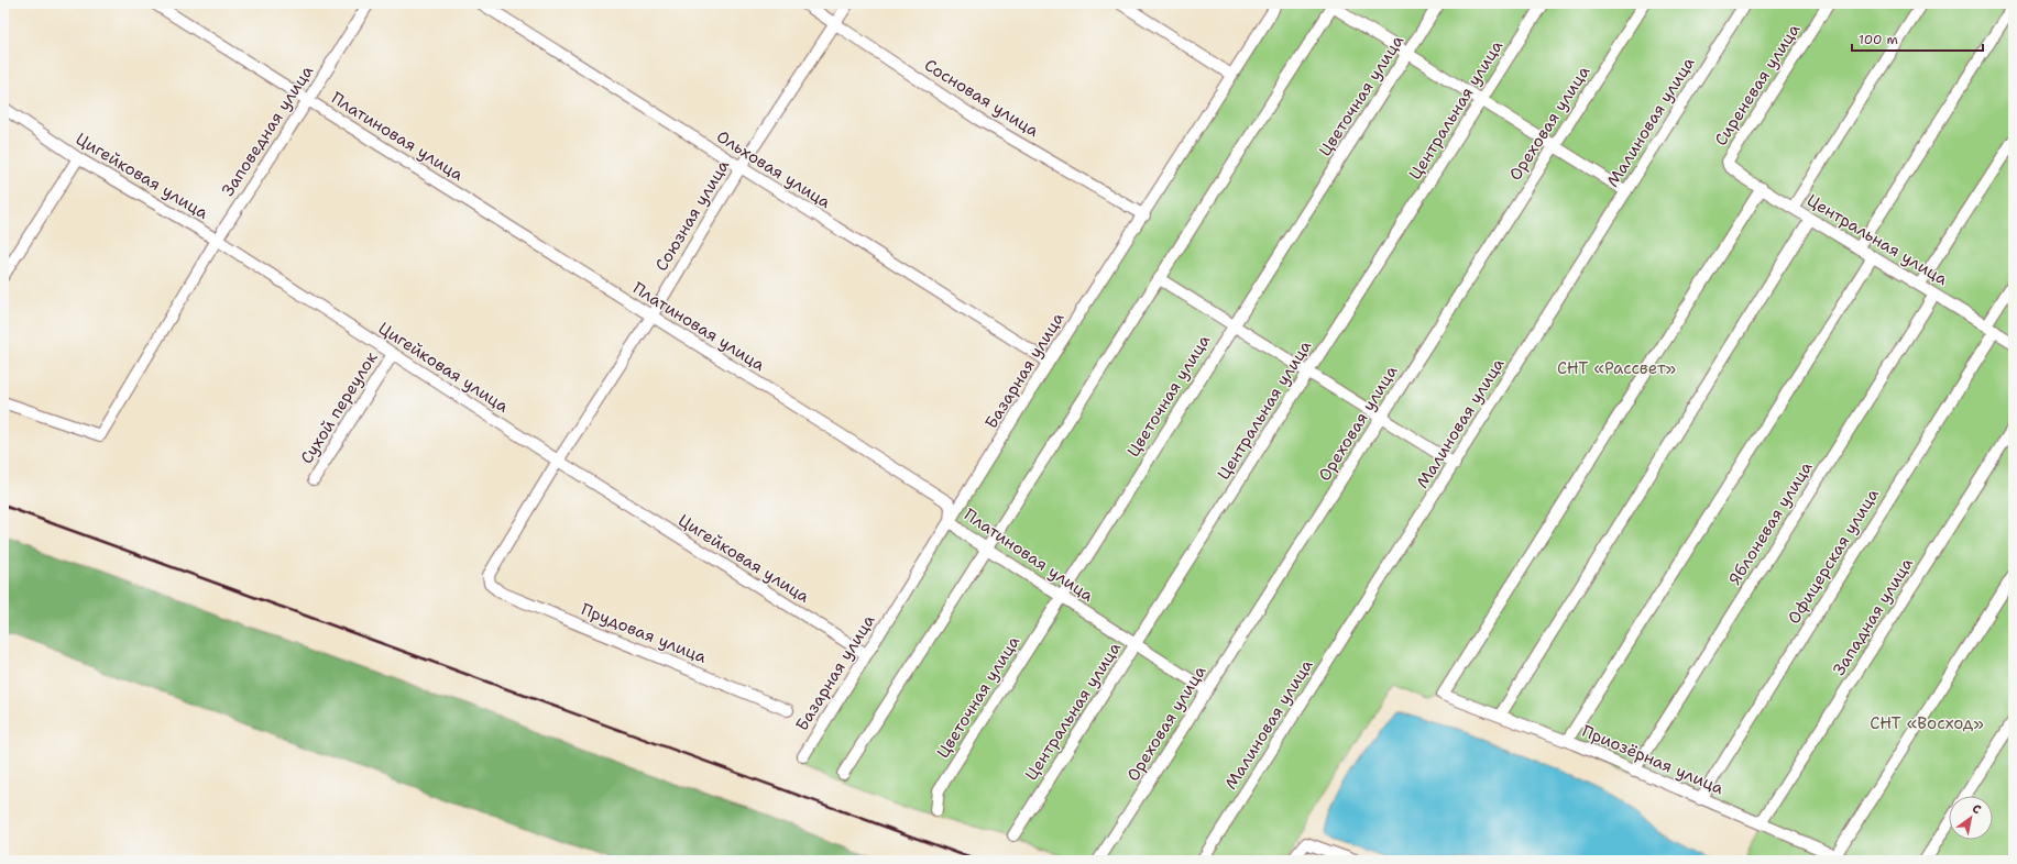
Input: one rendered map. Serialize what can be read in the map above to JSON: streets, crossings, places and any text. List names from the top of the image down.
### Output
{
  "streets": {
    "street": [
      "Сиреневая улица",
      "Цветочная улица",
      "Сосновая улица",
      "Центральная улица",
      "Малиновая улица",
      "Ореховая улица",
      "Заповедная улица",
      "Платиновая улица",
      "Ольховая улица",
      "Цигейковая улица",
      "Союзная улица",
      "Базарная улица",
      "Сухой переулок",
      "Яблоневая улица",
      "Офицерская улица",
      "Западная улица",
      "Прудовая улица",
      "Приозёрная улица"
    ]
  },
  "crossings": [
    ["Сиреневая улица", "Центральная улица"],
    ["Цветочная улица", "Платиновая улица"],
    ["Сосновая улица", "Союзная улица"],
    ["Сосновая улица", "Базарная улица"],
    ["Центральная улица", "Платиновая улица"],
    ["Центральная улица", "Яблоневая улица"],
    ["Центральная улица", "Офицерская улица"],
    ["Центральная улица", "Приозёрная улица"],
    ["Ореховая улица", "Платиновая улица"],
    ["Заповедная улица", "Платиновая улица"],
    ["Заповедная улица", "Цигейковая улица"],
    ["Платиновая улица", "Союзная улица"],
    ["Платиновая улица", "Базарная улица"],
    ["Ольховая улица", "Союзная улица"],
    ["Ольховая улица", "Базарная улица"],
    ["Цигейковая улица", "Союзная улица"],
    ["Цигейковая улица", "Базарная улица"],
    ["Цигейковая улица", "Сухой переулок"],
    ["Союзная улица", "Прудовая улица"],
    ["Яблоневая улица", "Приозёрная улица"],
    ["Офицерская улица", "Приозёрная улица"],
    ["Западная улица", "Приозёрная улица"]
  ],
  "parks": ["СНТ «Рассвет»", "СНТ «Восход»"],
  "scale_bar": "100 m",
  "north": "top right"
}
